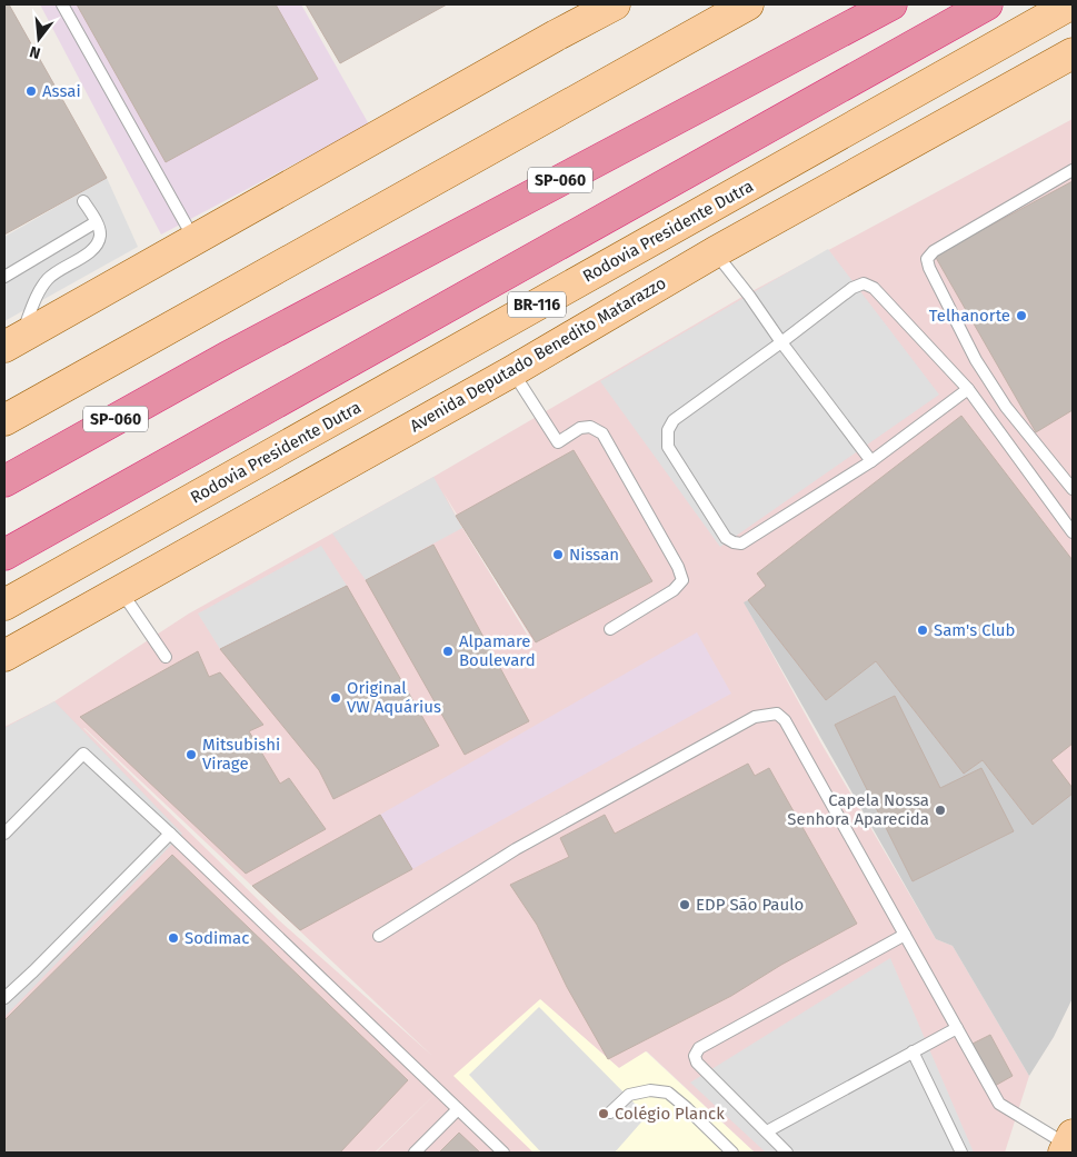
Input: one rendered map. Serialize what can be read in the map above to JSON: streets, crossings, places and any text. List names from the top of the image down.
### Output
{
  "streets": {
    "highway": ["SP-060"],
    "main road": ["Rodovia Presidente Dutra", "BR-116", "Avenida Deputado Benedito Matarazzo"]
  },
  "places": [
    "Assai",
    "Telhanorte",
    "Nissan",
    "Sam's Club",
    "Alpamare Boulevard",
    "Original VW Aquárius",
    "Mitsubishi Virage",
    "Capela Nossa Senhora Aparecida",
    "EDP São Paulo",
    "Sodimac",
    "Colégio Planck"
  ],
  "north": "bottom"
}
